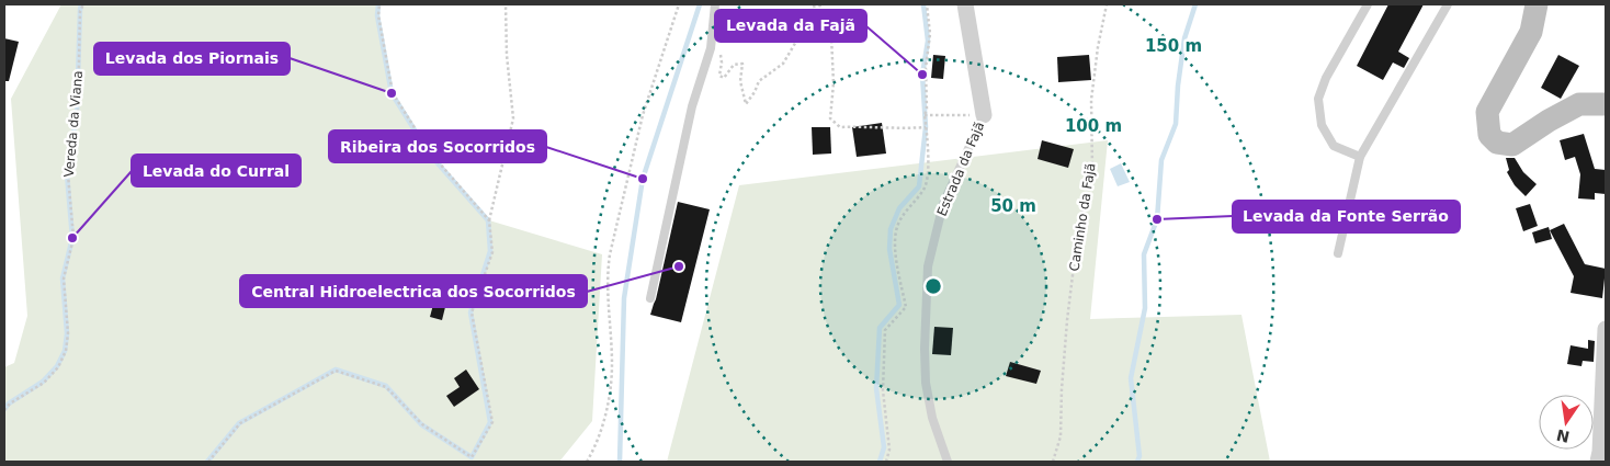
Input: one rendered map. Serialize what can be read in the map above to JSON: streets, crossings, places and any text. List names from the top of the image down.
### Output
{
  "streets": {
    "street": ["Estrada da Fajã"],
    "path": ["Vereda da Viana", "Caminho da Fajã"]
  },
  "places": [
    "Levada da Fajã",
    "Levada dos Piornais",
    "Ribeira dos Socorridos",
    "Levada da Fonte Serrão",
    "Levada do Curral",
    "Central Hidroelectrica dos Socorridos"
  ],
  "north": "bottom",
  "rings": ["150 m", "100 m", "50 m"]
}
